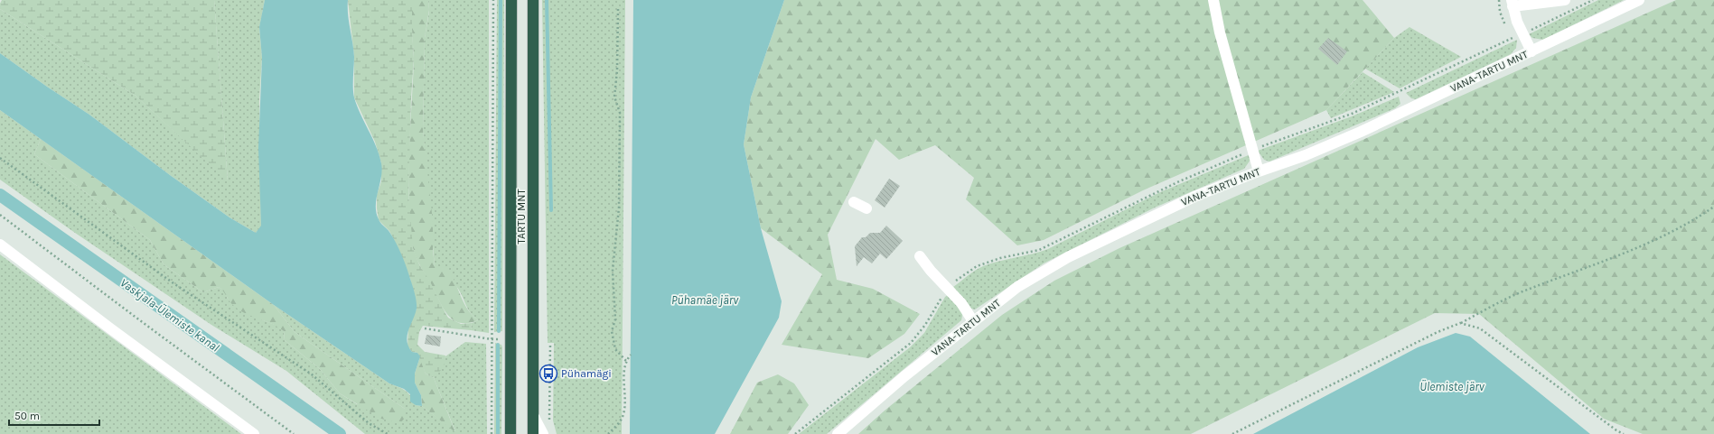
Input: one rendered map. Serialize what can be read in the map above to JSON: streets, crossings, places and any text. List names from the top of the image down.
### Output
{
  "streets": {
    "highway": ["TARTU MNT"],
    "street": ["VANA-TARTU MNT"]
  },
  "water": ["Pühamäe järv", "Vaskjala-Ülemiste kanal", "Ülemiste järv"],
  "places": {
    "bus stop": ["Pühamägi"]
  },
  "scale_bar": "50 m"
}
